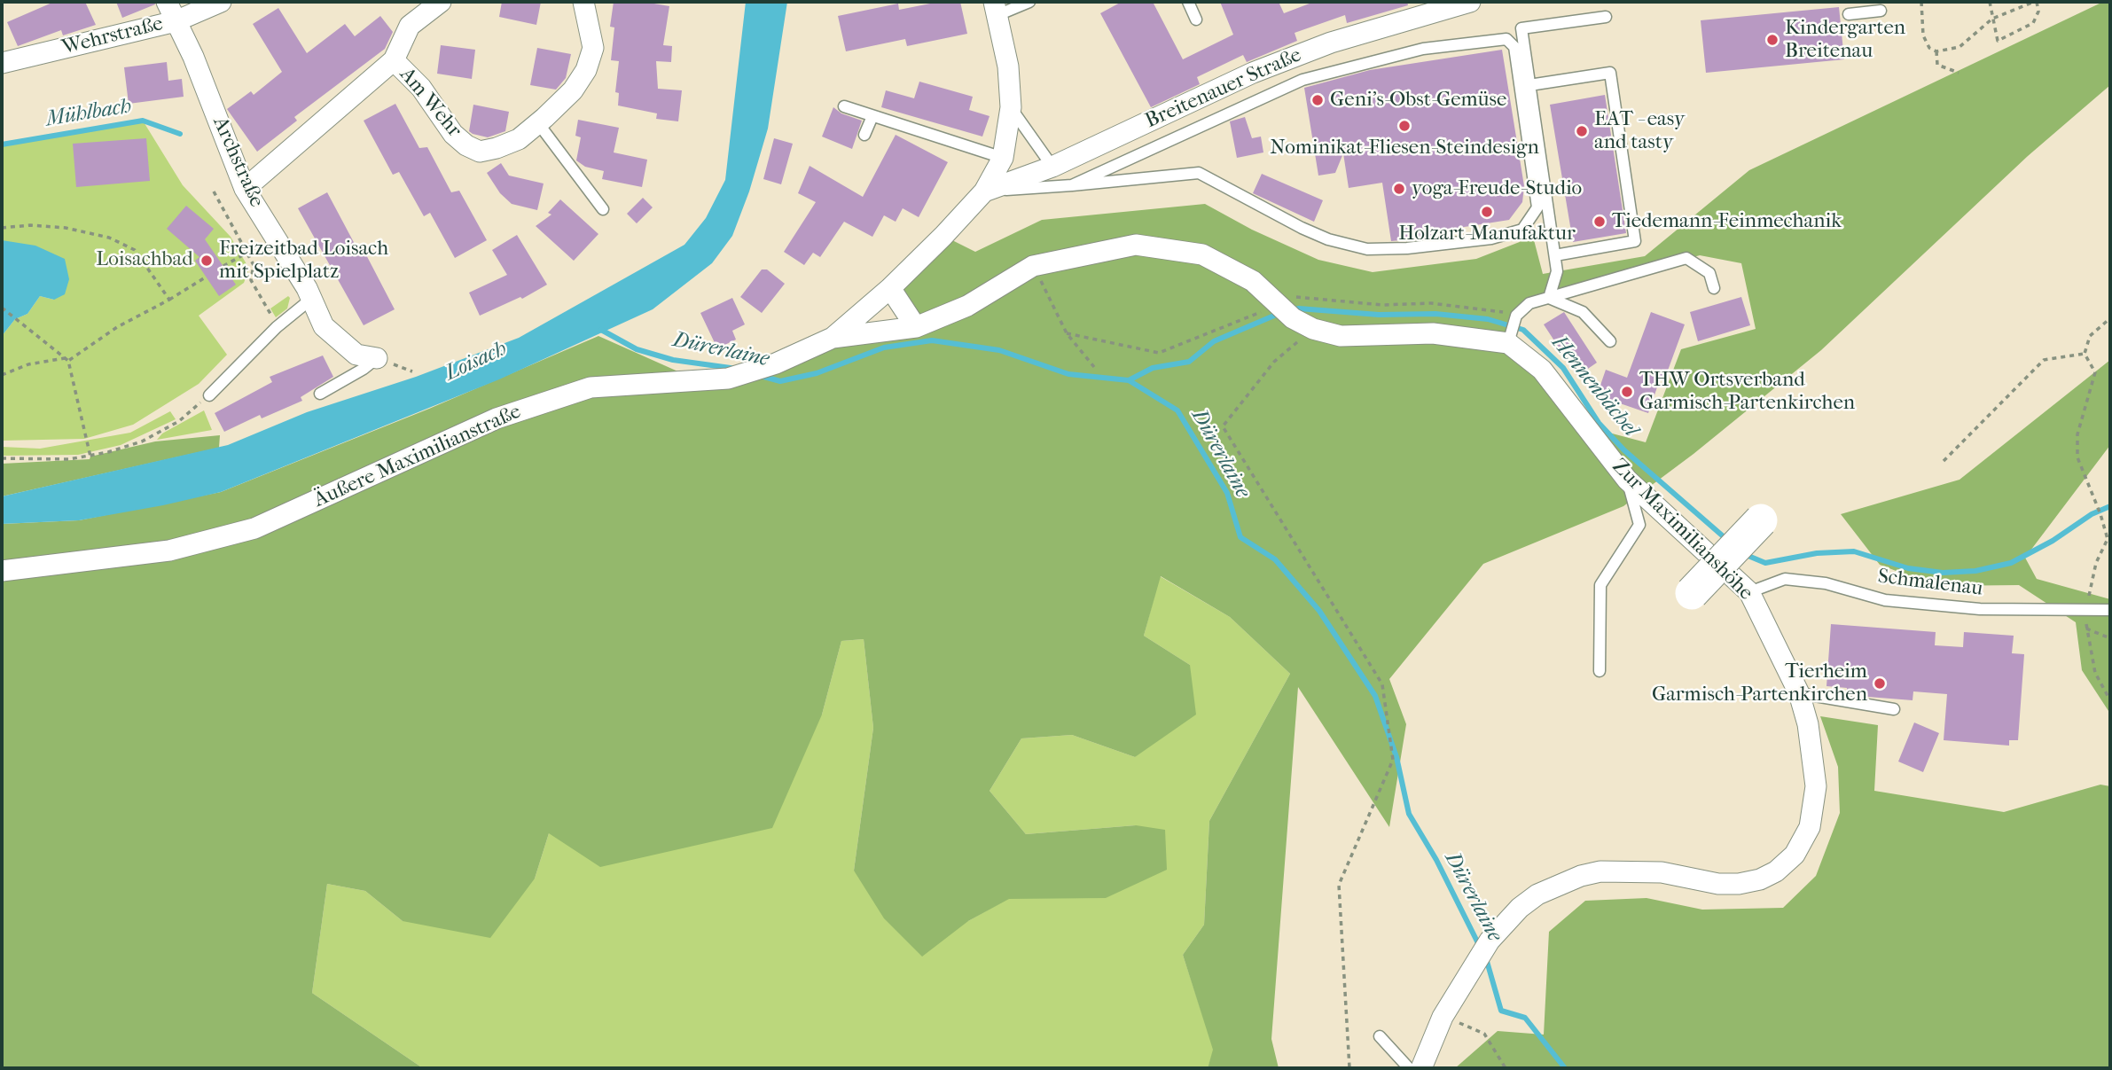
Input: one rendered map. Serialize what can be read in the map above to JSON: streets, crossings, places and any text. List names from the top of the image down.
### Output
{
  "streets": {
    "street": [
      "Wehrstraße",
      "Breitenauer Straße",
      "Am Wehr",
      "Archstraße",
      "Äußere Maximilianstraße",
      "Zur Maximilianshöhe"
    ],
    "lane": ["Schmalenau"]
  },
  "crossings": [
    ["Wehrstraße", "Archstraße"],
    ["Breitenauer Straße", "Äußere Maximilianstraße"],
    ["Am Wehr", "Archstraße"],
    ["Zur Maximilianshöhe", "Schmalenau"]
  ],
  "water": [
    "Mühlbach",
    "Dürerlaine",
    "Loisach",
    "Hennenbächel"
  ],
  "parks": ["Loisachbad"],
  "places": [
    "Kindergarten Breitenau",
    "Geni's-Obst-Gemüse",
    "Nominikat-Fliesen-Steindesign",
    "EAT - easy and tasty",
    "yoga-Freude-Studio",
    "Holzart-Manufaktur",
    "Tiedemann-Feinmechanik",
    "Freizeitbad Loisach mit Spielplatz",
    "THW Ortsverband Garmisch-Partenkirchen",
    "Tierheim Garmisch-Partenkirchen"
  ]
}
